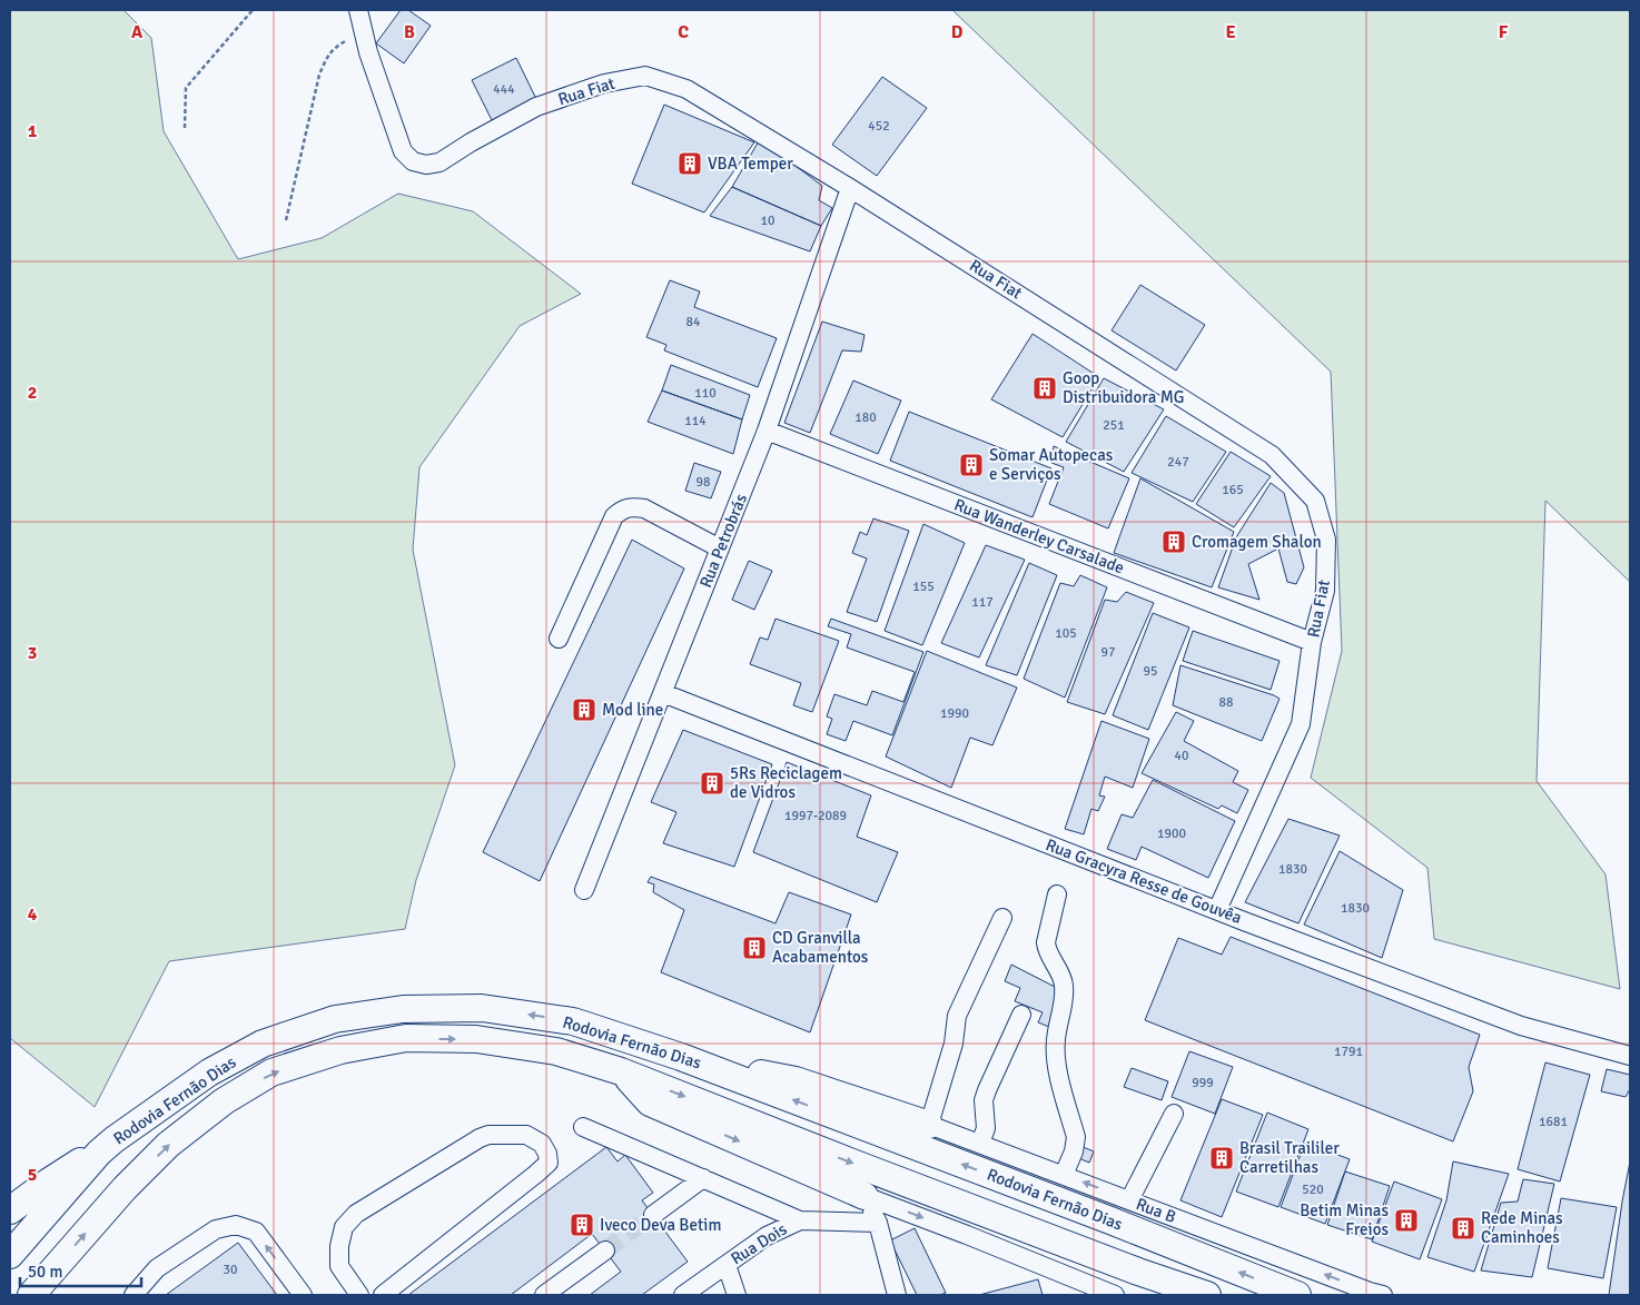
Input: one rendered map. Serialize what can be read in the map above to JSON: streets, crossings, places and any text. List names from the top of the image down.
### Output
{
  "streets": {
    "highway": ["Rodovia Fernão Dias"],
    "street": [
      "Rua Fiat",
      "Rua Wanderley Carsalade",
      "Rua Petrobrás",
      "Rua Gracyra Resse de Gouvêa",
      "Rua B",
      "Rua Dois"
    ]
  },
  "crossings": [
    ["Rua Fiat", "Rua Wanderley Carsalade"],
    ["Rua Fiat", "Rua Petrobrás"],
    ["Rua Fiat", "Rua Gracyra Resse de Gouvêa"],
    ["Rua Wanderley Carsalade", "Rua Petrobrás"],
    ["Rua Petrobrás", "Rua Gracyra Resse de Gouvêa"]
  ],
  "one_way": ["Rua B"],
  "places": {
    "building": [
      "VBA Temper",
      "Goop Distribuidora MG",
      "Somar Autopecas e Serviços",
      "Cromagem Shalon",
      "Mod line",
      "5Rs Reciclagem de Vidros",
      "CD Granvilla Acabamentos",
      "Brasil Traililer Carretilhas",
      "Betim Minas Freios",
      "Iveco Deva Betim",
      "Rede Minas Caminhoes"
    ]
  },
  "house_numbers": [
    "444",
    "452",
    "10",
    "84",
    "110",
    "180",
    "114",
    "251",
    "247",
    "98",
    "165",
    "155",
    "117",
    "105",
    "97",
    "95",
    "88",
    "1990",
    "40",
    "1997-2089",
    "1900",
    "1830",
    "1830",
    "1791",
    "999",
    "1681",
    "520",
    "30"
  ],
  "scale_bar": "50 m",
  "grid": {
    "columns": [
      "A",
      "B",
      "C",
      "D",
      "E",
      "F"
    ],
    "rows": [
      "1",
      "2",
      "3",
      "4",
      "5"
    ]
  }
}
